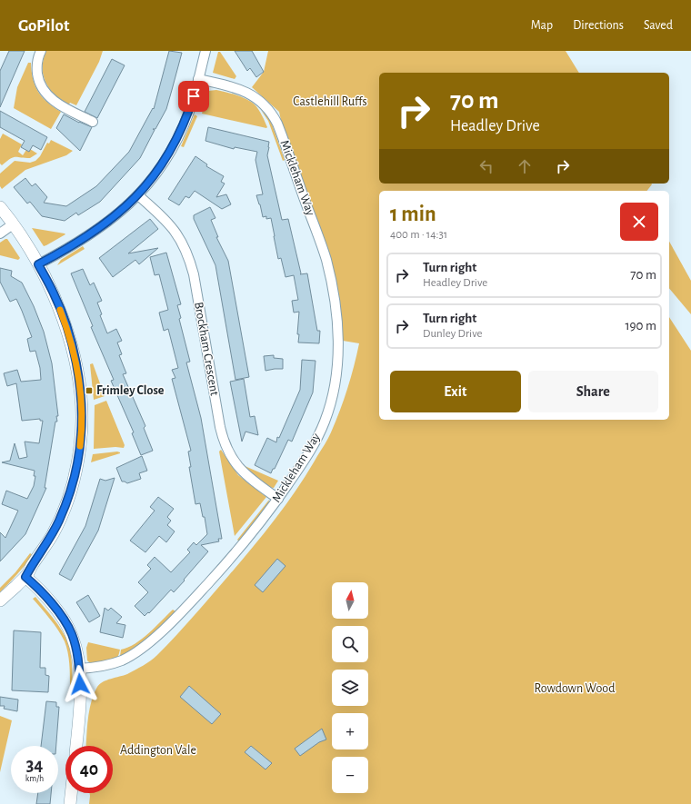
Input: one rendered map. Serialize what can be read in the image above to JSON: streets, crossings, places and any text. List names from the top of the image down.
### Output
{
  "streets": {
    "street": ["Mickleham Way", "Brockham Crescent"]
  },
  "crossings": [
    ["Mickleham Way", "Brockham Crescent"]
  ],
  "parks": ["Castlehill Ruffs", "Rowdown Wood", "Addington Vale"],
  "places": {
    "transit": ["Frimley Close"]
  },
  "north": "top",
  "page": {
    "header": "GoPilot",
    "nav": ["Map", "Directions", "Saved"],
    "turn": ["70 m", "Headley Drive"],
    "heading": ["1 min", "400 m · 14:31"],
    "list": [
      {
        "name": "Turn right",
        "note": "Headley Drive",
        "value": "70 m"
      },
      {
        "name": "Turn right",
        "note": "Dunley Drive",
        "value": "190 m"
      }
    ],
    "buttons": ["Exit", "Share"],
    "map_buttons": ["+", "−"],
    "speed": "34 km/h",
    "limit": "40"
  }
}
